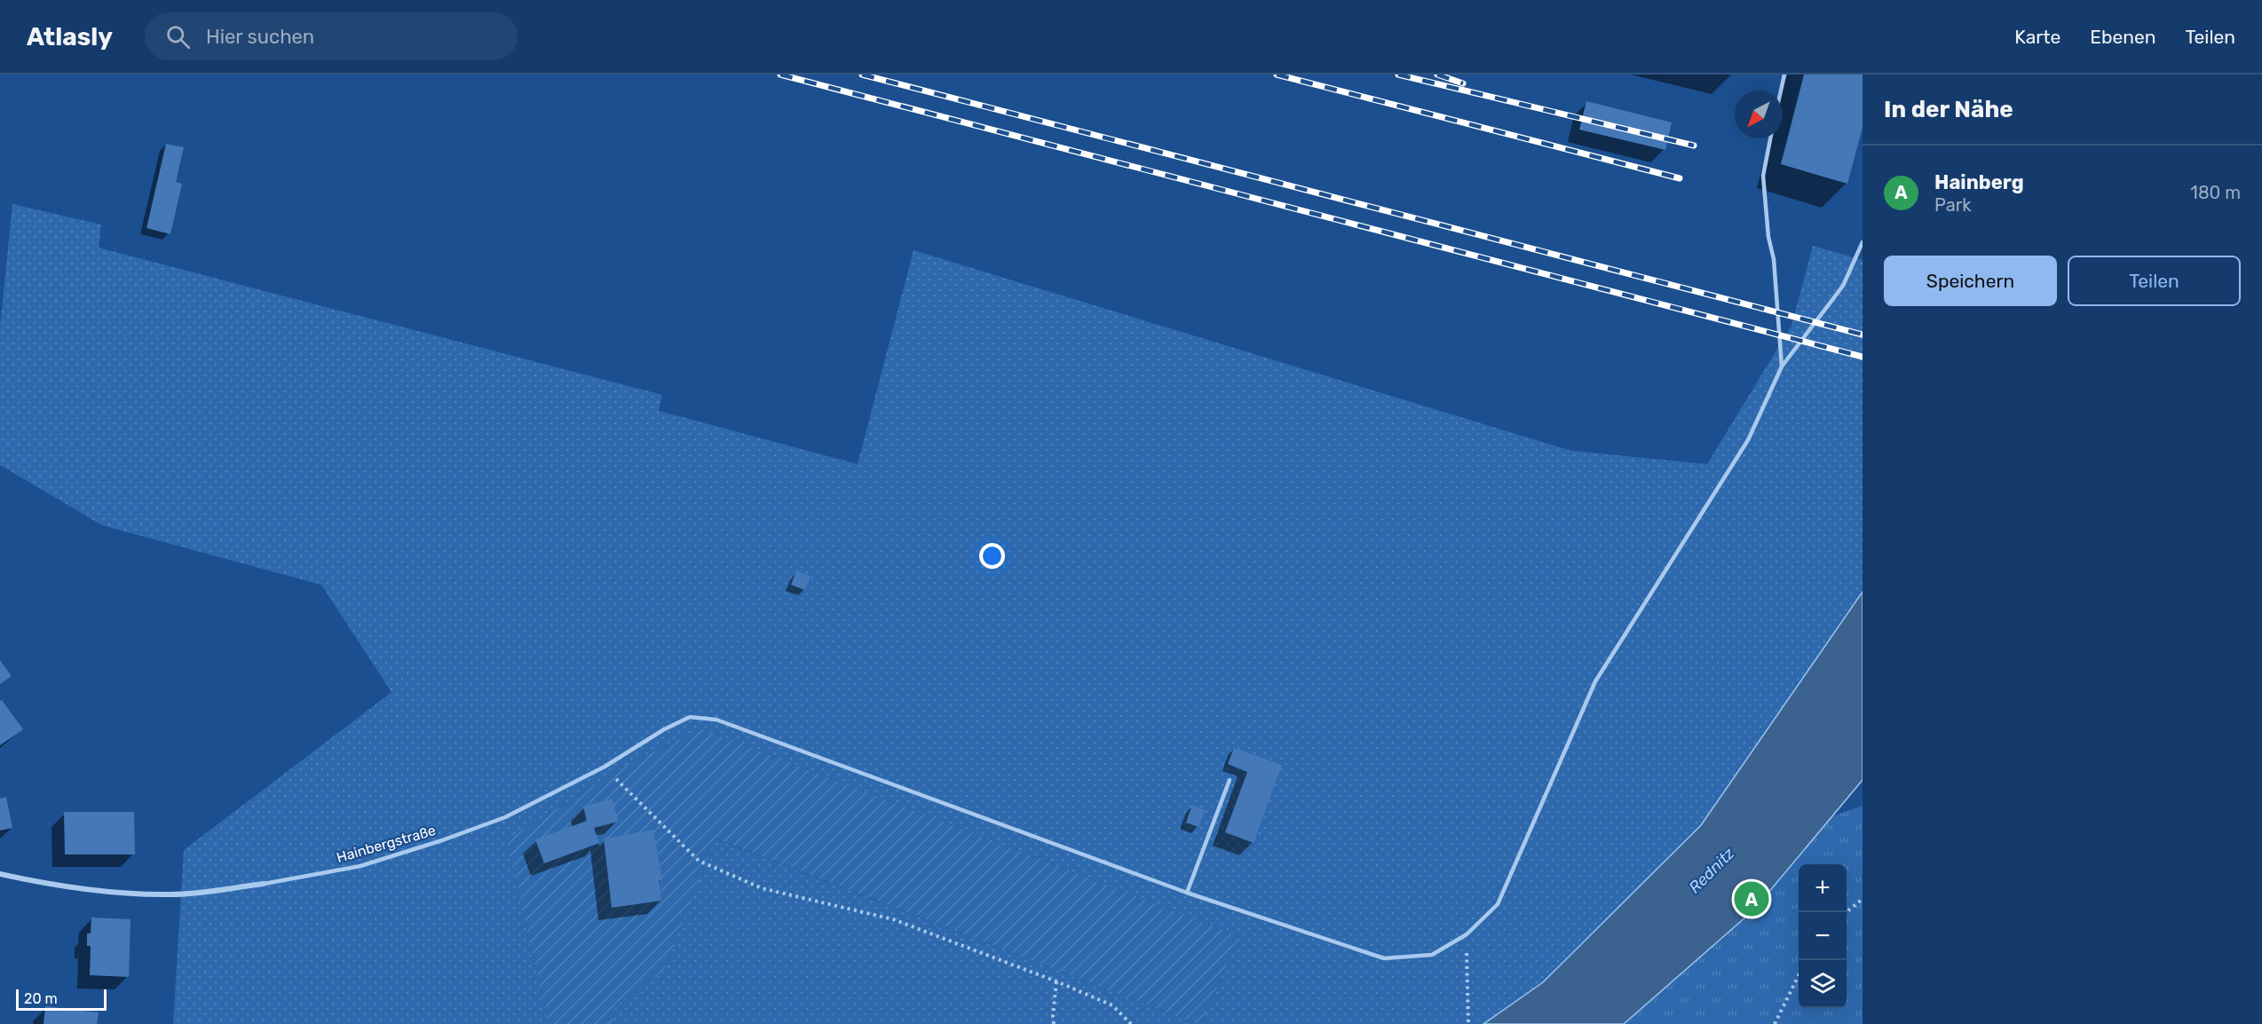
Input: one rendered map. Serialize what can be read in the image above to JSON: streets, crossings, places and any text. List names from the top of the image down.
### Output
{
  "streets": {
    "street": ["Hainbergstraße"]
  },
  "water": ["Rednitz"],
  "scale_bar": "20 m",
  "north": "bottom left",
  "page": {
    "header": "Atlasly",
    "search": "Hier suchen",
    "nav": ["Karte", "Ebenen", "Teilen"],
    "heading": "In der Nähe",
    "list": [
      {
        "mark": "A",
        "name": "Hainberg",
        "note": "Park",
        "value": "180 m"
      }
    ],
    "buttons": ["Speichern", "Teilen"],
    "map_buttons": ["+", "−"],
    "pins": "A",
    "scale": "20 m"
  }
}
